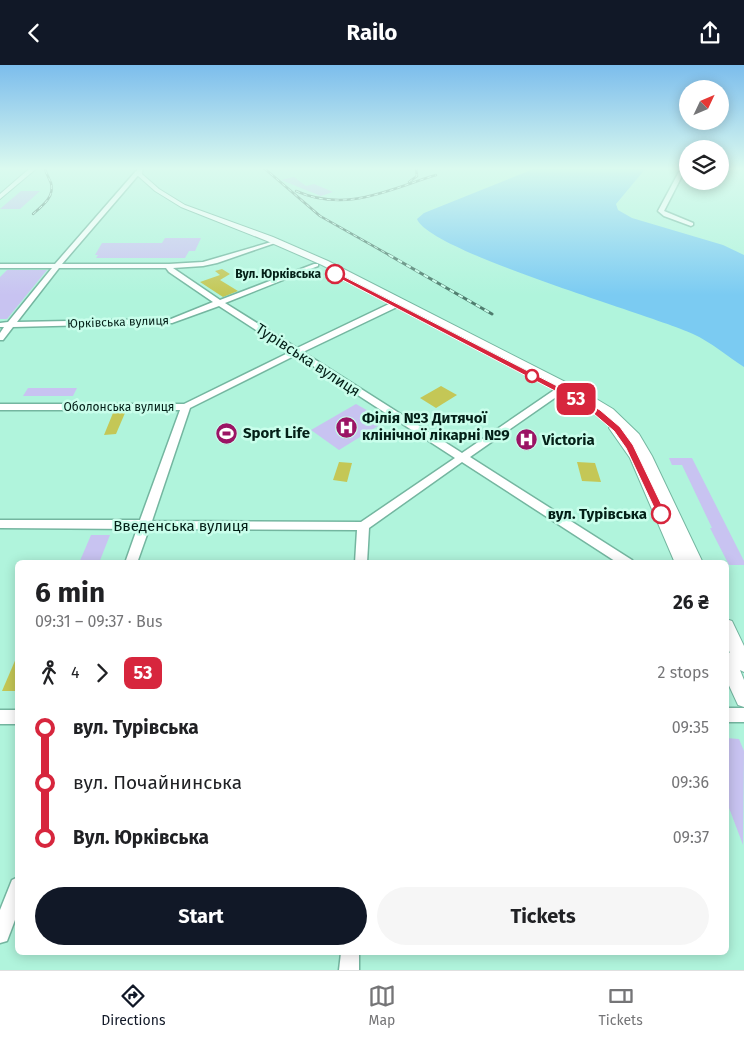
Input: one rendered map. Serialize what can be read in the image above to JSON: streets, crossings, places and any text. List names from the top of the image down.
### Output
{
  "streets": {
    "street": [
      "Юрківська вулиця",
      "Турівська вулиця",
      "Оболонська вулиця",
      "Введенська вулиця"
    ]
  },
  "crossings": [
    ["Юрківська вулиця", "Турівська вулиця"],
    ["Турівська вулиця", "Оболонська вулиця"]
  ],
  "places": {
    "other": ["Вул. Юрківська", "вул. Турівська"],
    "hospital": ["Філія №3 Дитячої клінічної лікарні №9", "Victoria"],
    "sports": ["Sport Life"]
  },
  "lines": ["bus line 53"],
  "north": "top right",
  "page": {
    "header": "Railo",
    "on_map": "53",
    "heading": ["6 min", "09:31 – 09:37 · Bus", "26 ₴"],
    "legs": ["4", "53", "2 stops"],
    "list": [
      {
        "name": "вул. Турівська",
        "value": "09:35"
      },
      {
        "name": "вул. Почайнинська",
        "value": "09:36"
      },
      {
        "name": "Вул. Юрківська",
        "value": "09:37"
      }
    ],
    "buttons": ["Start", "Tickets"],
    "tabs": ["Directions", "Map", "Tickets"]
  }
}
